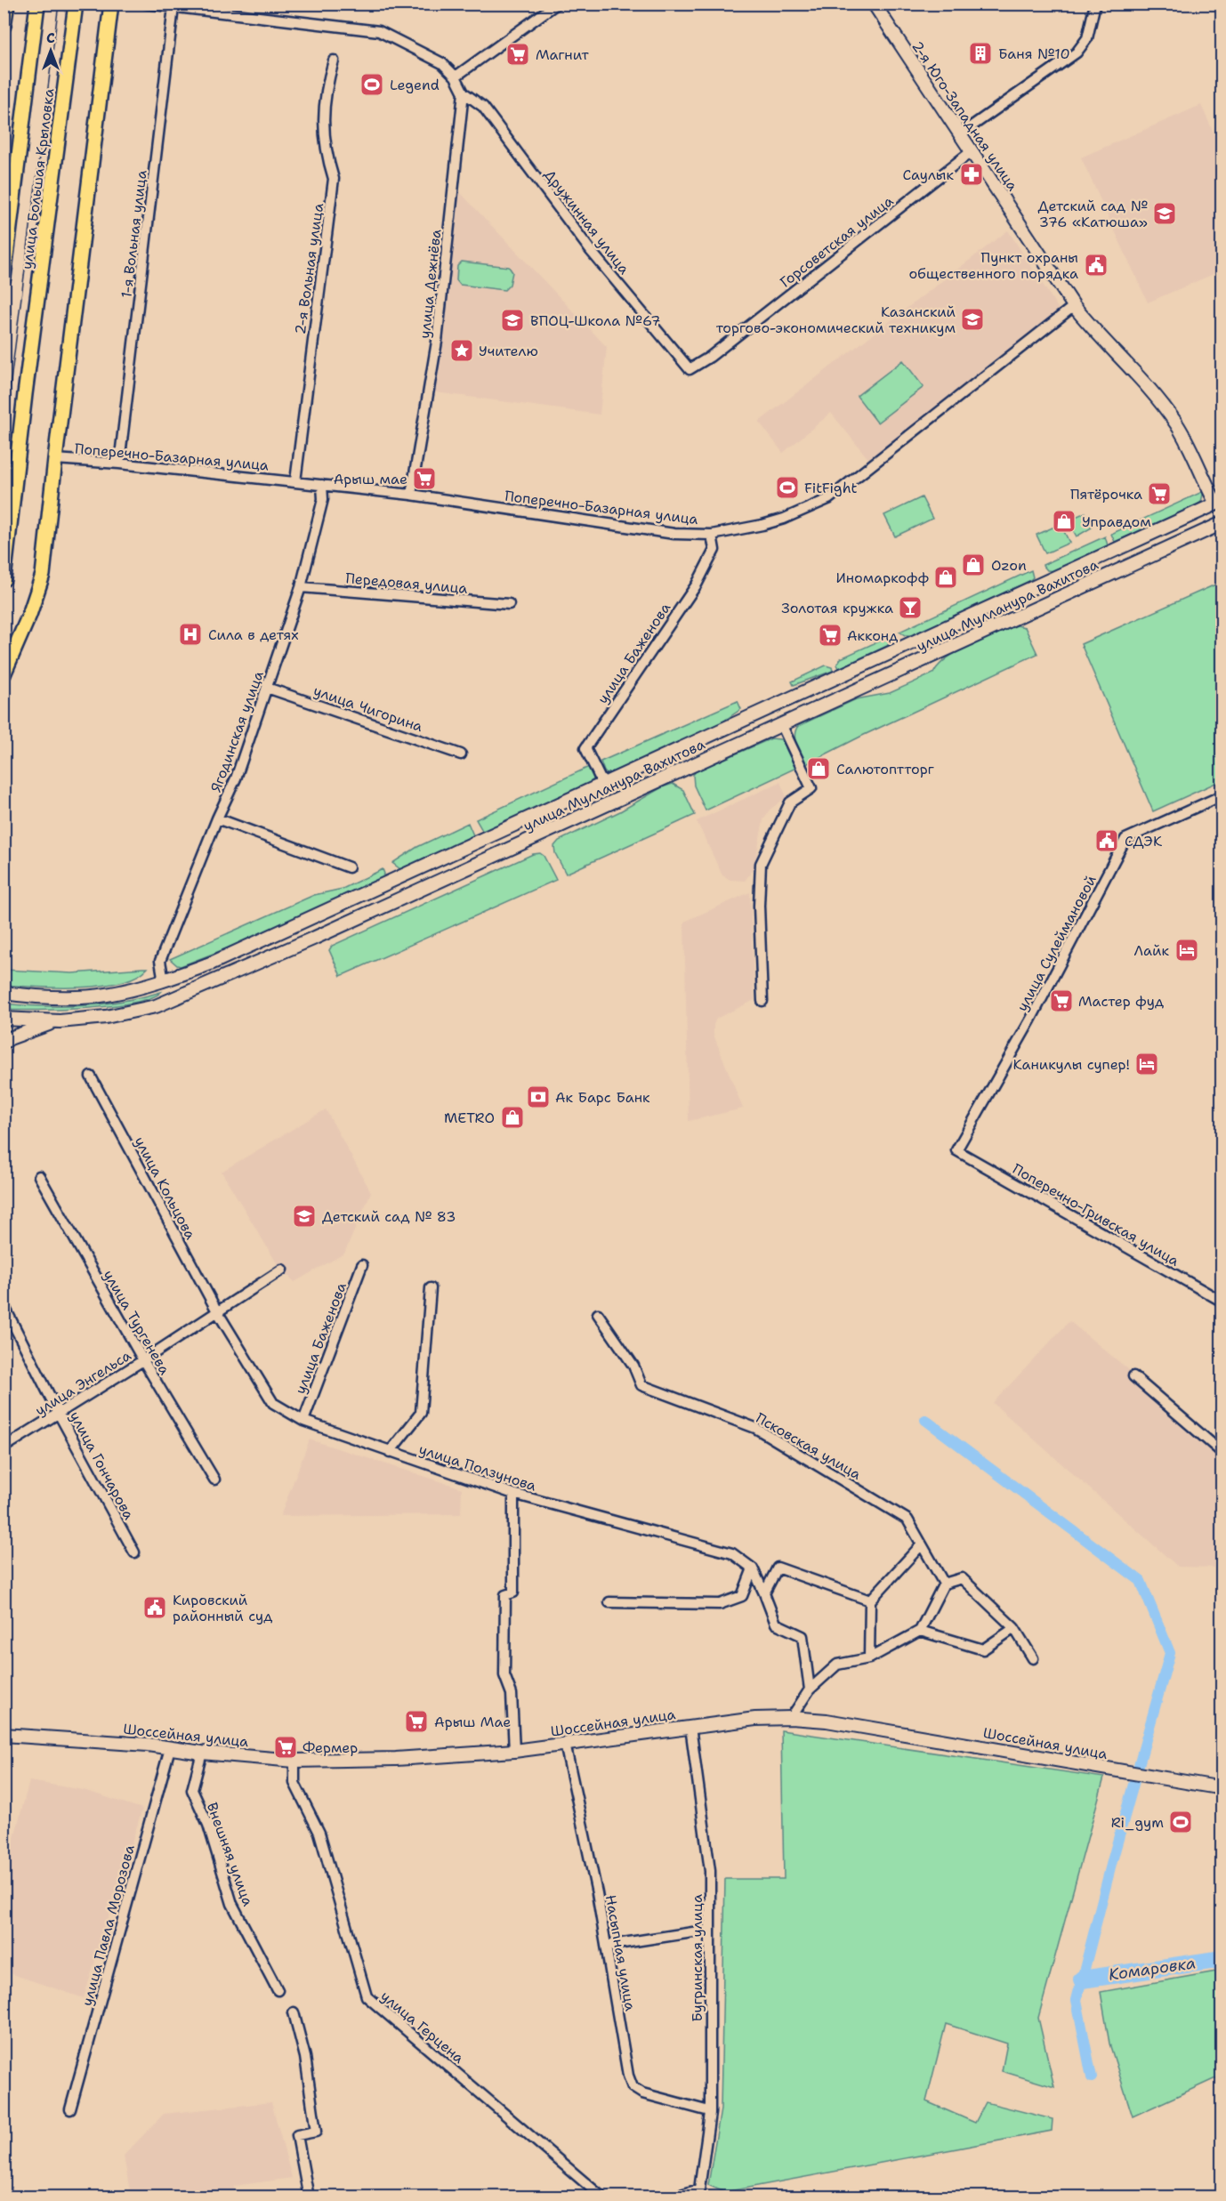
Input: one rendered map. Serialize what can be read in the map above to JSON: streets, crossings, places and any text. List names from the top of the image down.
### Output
{
  "streets": {
    "main road": [
      "2-я Юго-Западная улица",
      "улица Большая Крыловка",
      "улица Мулланура Вахитова",
      "Шоссейная улица"
    ],
    "street": [
      "Дружинная улица",
      "1-я Вольная улица",
      "Горсоветская улица",
      "2-я Вольная улица",
      "улица Дежнёва",
      "Поперечно-Базарная улица",
      "Передовая улица",
      "улица Баженова",
      "улица Чигорина",
      "Ягодинская улица",
      "улица Сулеймановой",
      "улица Кольцова",
      "Поперечно-Гривская улица",
      "улица Тургенева",
      "улица Энгельса",
      "Псковская улица",
      "улица Гончарова",
      "улица Ползунова",
      "Внешняя улица",
      "улица Павла Морозова",
      "Насыпная улица",
      "Бугринская улица",
      "улица Герцена"
    ]
  },
  "crossings": [
    ["2-я Юго-Западная улица", "Горсоветская улица"],
    ["2-я Юго-Западная улица", "Поперечно-Базарная улица"],
    ["2-я Юго-Западная улица", "улица Мулланура Вахитова"],
    ["Дружинная улица", "Горсоветская улица"],
    ["Дружинная улица", "улица Дежнёва"],
    ["1-я Вольная улица", "Поперечно-Базарная улица"],
    ["2-я Вольная улица", "Поперечно-Базарная улица"],
    ["улица Дежнёва", "Поперечно-Базарная улица"],
    ["Поперечно-Базарная улица", "улица Баженова"],
    ["Поперечно-Базарная улица", "Ягодинская улица"],
    ["Передовая улица", "Ягодинская улица"],
    ["улица Мулланура Вахитова", "улица Баженова"],
    ["улица Мулланура Вахитова", "Ягодинская улица"],
    ["улица Баженова", "улица Ползунова"],
    ["улица Чигорина", "Ягодинская улица"],
    ["улица Сулеймановой", "Поперечно-Гривская улица"],
    ["улица Кольцова", "улица Энгельса"],
    ["улица Кольцова", "улица Ползунова"],
    ["улица Тургенева", "улица Энгельса"],
    ["улица Энгельса", "улица Гончарова"],
    ["улица Энгельса", "улица Ползунова"],
    ["Шоссейная улица", "Внешняя улица"],
    ["Шоссейная улица", "улица Павла Морозова"],
    ["Шоссейная улица", "Насыпная улица"],
    ["Шоссейная улица", "Бугринская улица"],
    ["Шоссейная улица", "улица Герцена"],
    ["Насыпная улица", "Бугринская улица"]
  ],
  "water": ["Комаровка"],
  "places": {
    "building": ["Баня №10"],
    "supermarket": [
      "Магнит",
      "Арыш мае",
      "Пятёрочка",
      "Акконд",
      "Мастер фуд",
      "Арыш Мае",
      "Фермер"
    ],
    "sports": ["Legend", "FitFight", "Ri_gym"],
    "pharmacy": ["Саулык"],
    "school or university": [
      "Детский сад № 376 «Катюша»",
      "Казанский торгово-экономический техникум",
      "ВПОЦ-Школа №67",
      "Детский сад № 83"
    ],
    "public building": ["Пункт охраны общественного порядка", "СДЭК", "Кировский районный суд"],
    "place": ["Учителю"],
    "shop": [
      "Управдом",
      "Ozon",
      "Иномаркофф",
      "Салютоптторг",
      "METRO"
    ],
    "bar": ["Золотая кружка"],
    "hospital": ["Сила в детях"],
    "hotel": ["Лайк", "Каникулы супер!"],
    "bank": ["Ак Барс Банк"]
  },
  "north": "top"
}
